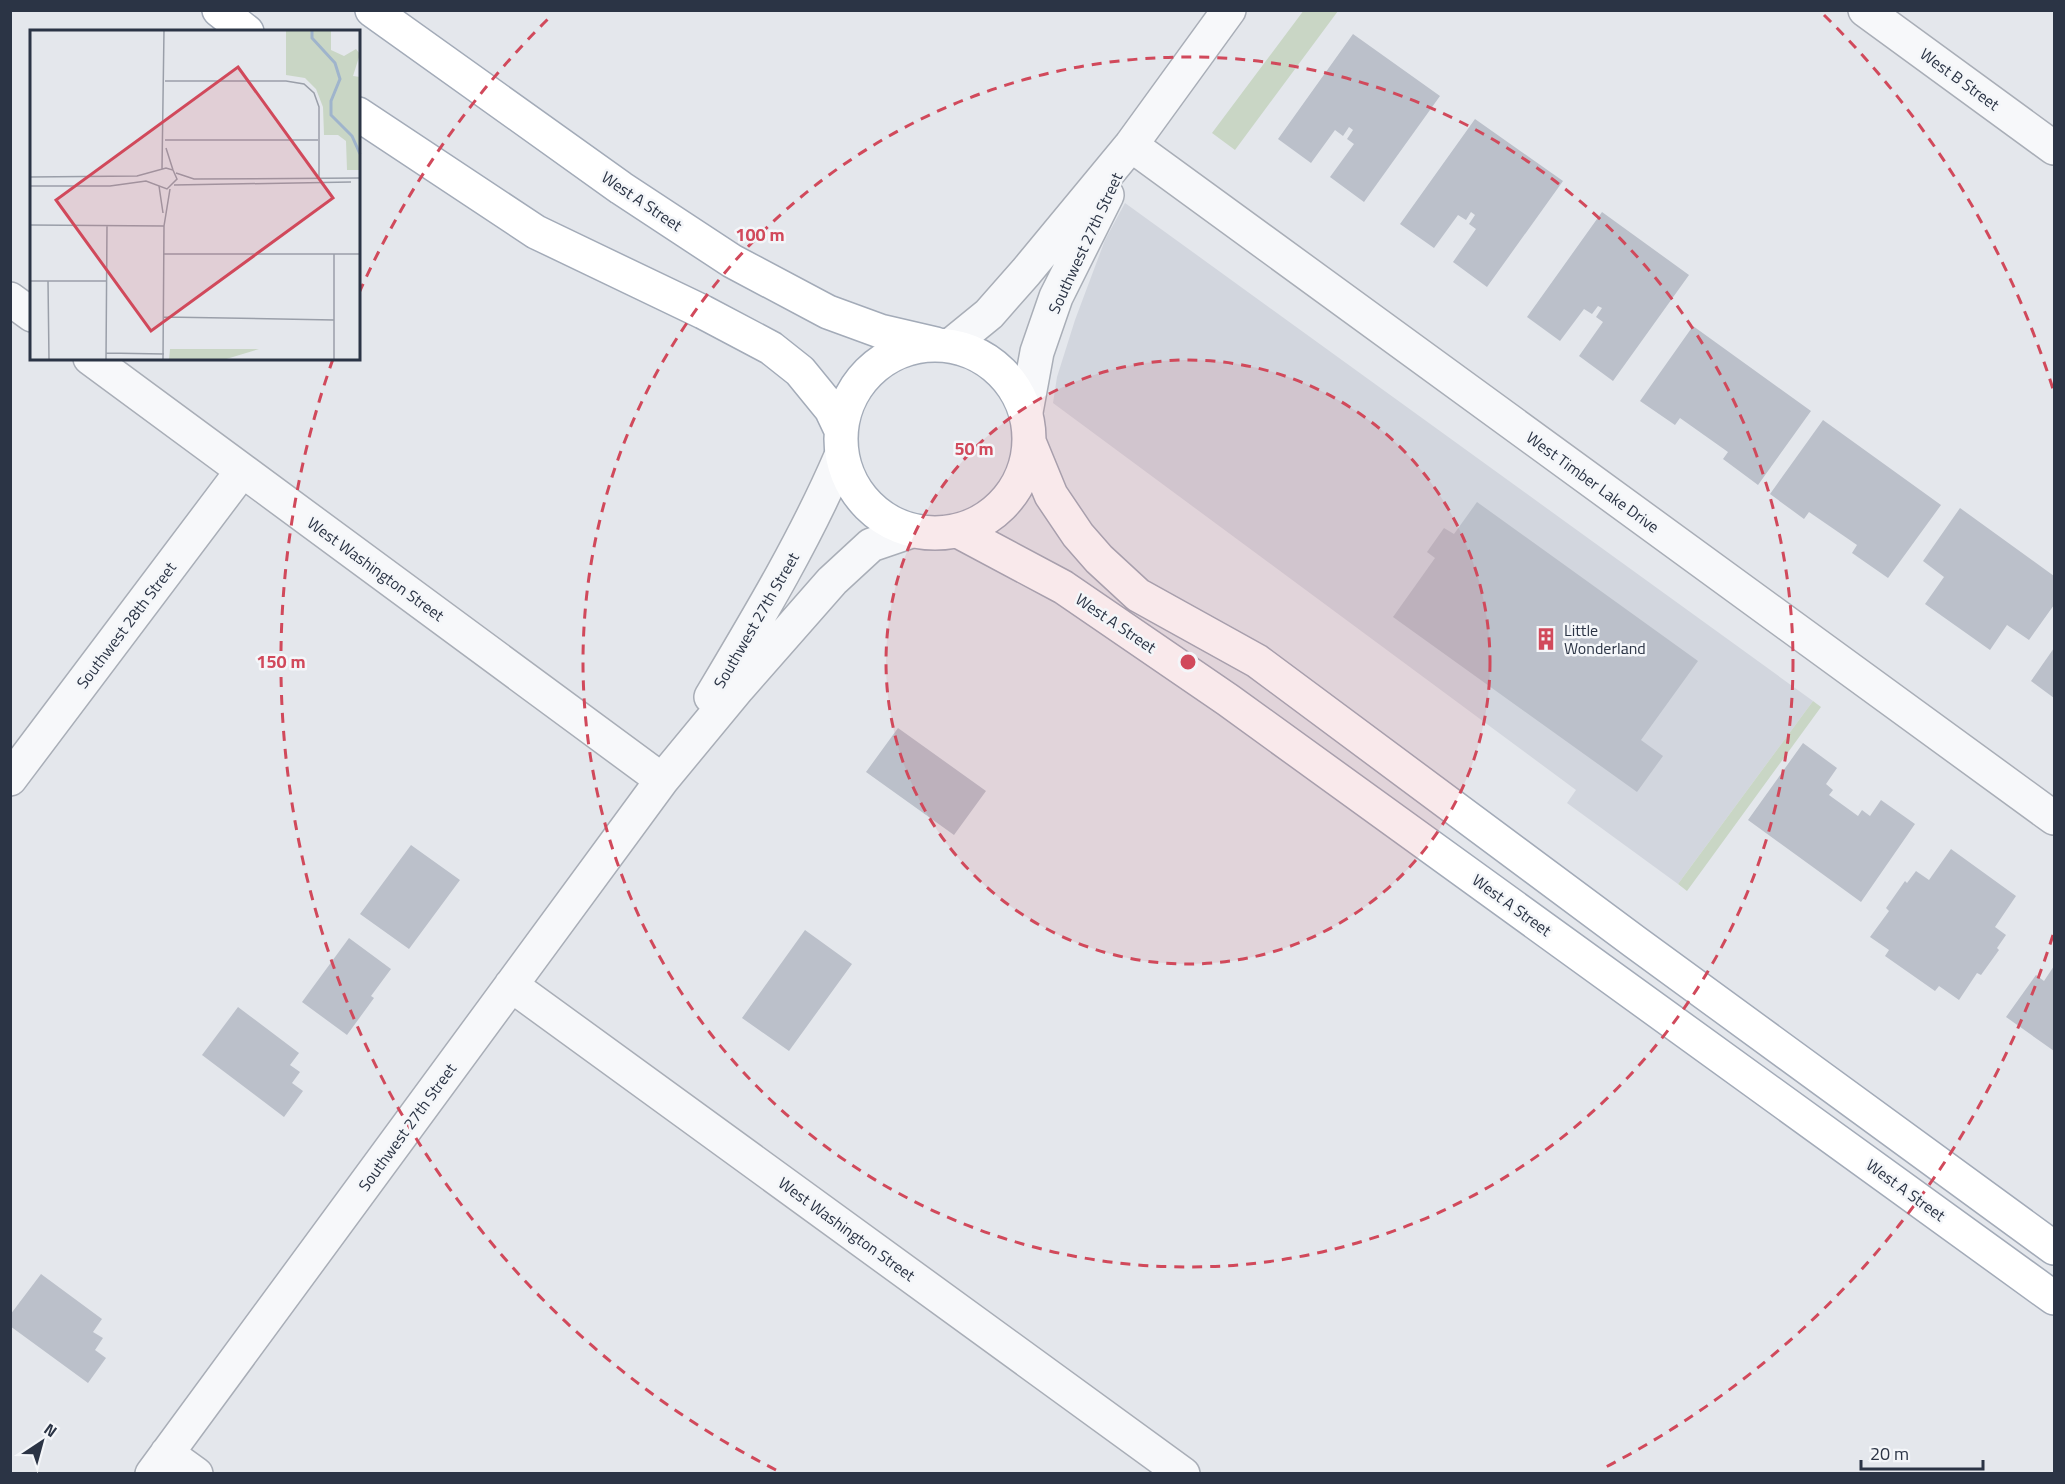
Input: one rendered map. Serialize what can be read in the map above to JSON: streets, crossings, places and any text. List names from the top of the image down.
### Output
{
  "streets": {
    "main road": ["West A Street"],
    "street": [
      "West B Street",
      "Southwest 27th Street",
      "West Timber Lake Drive",
      "West Washington Street",
      "Southwest 28th Street"
    ]
  },
  "crossings": [
    ["West A Street", "Southwest 27th Street"],
    ["Southwest 27th Street", "West Timber Lake Drive"],
    ["Southwest 27th Street", "West Washington Street"],
    ["West Washington Street", "Southwest 28th Street"]
  ],
  "places": {
    "building": ["Little Wonderland"]
  },
  "scale_bar": "20 m",
  "north": "top right",
  "rings": ["100 m", "50 m", "150 m"]
}
